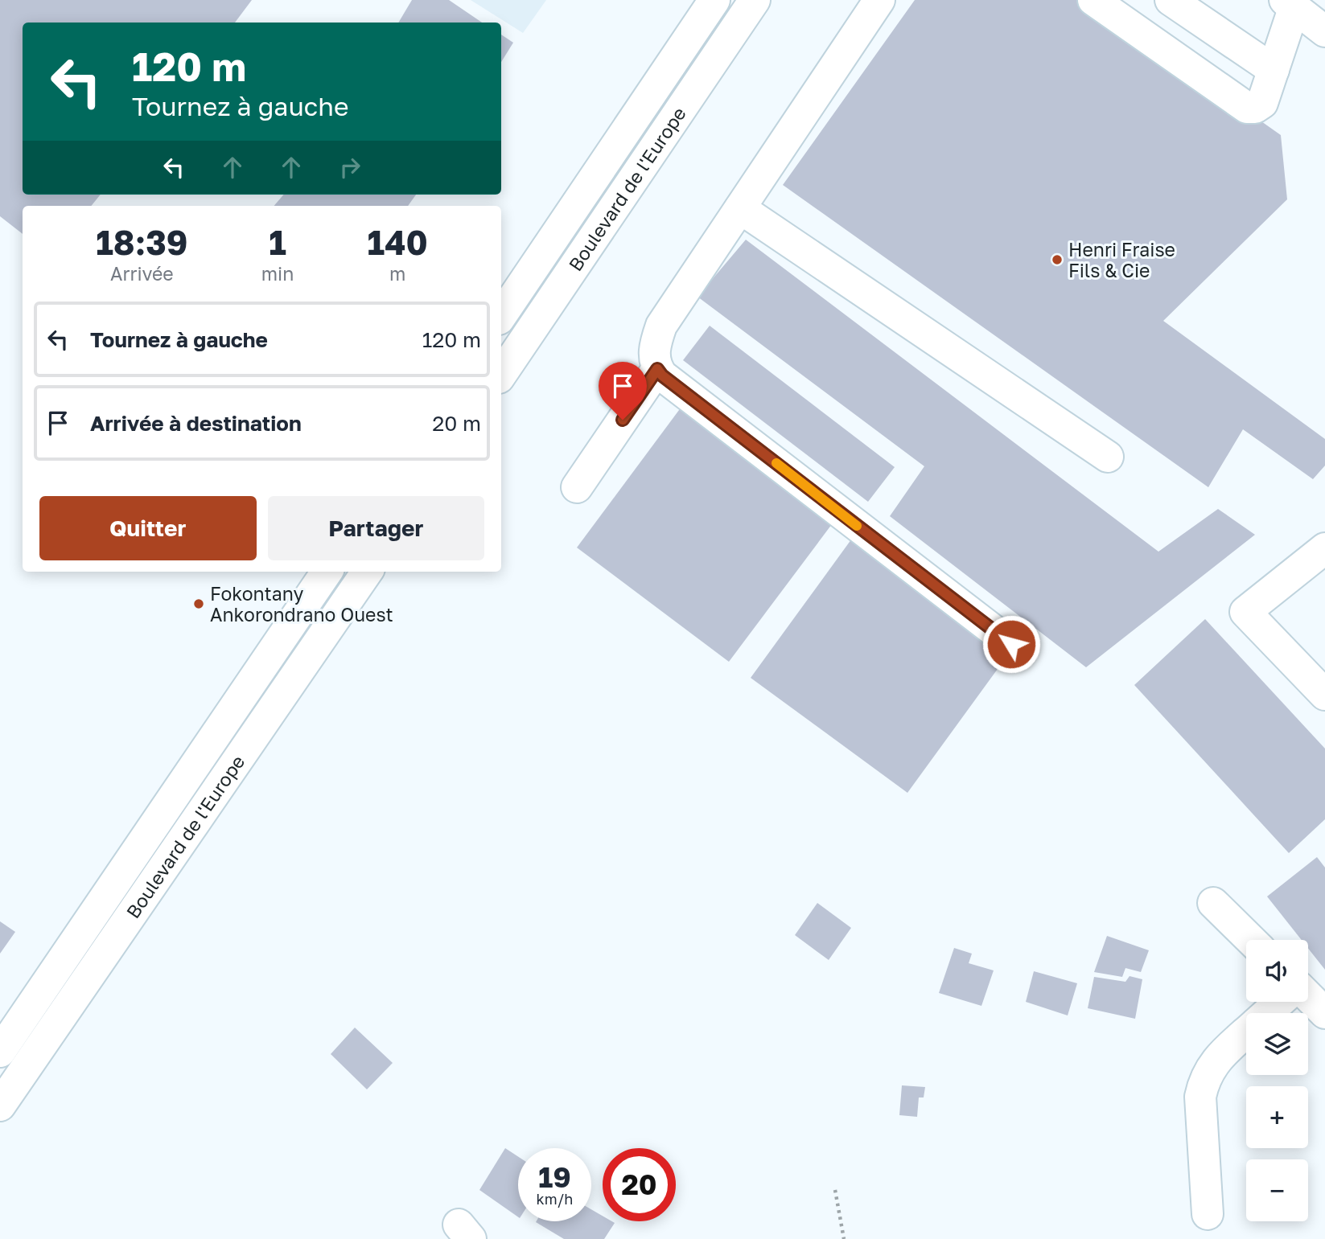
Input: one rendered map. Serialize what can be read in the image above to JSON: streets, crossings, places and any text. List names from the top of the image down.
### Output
{
  "streets": {
    "main road": ["Boulevard de l'Europe"]
  },
  "places": ["Henri Fraise Fils & Cie", "Fokontany Ankorondrano Ouest"],
  "page": {
    "turn": ["120 m", "Tournez à gauche"],
    "eta": [
      "18:39",
      "Arrivée",
      "1",
      "min",
      "140",
      "m"
    ],
    "list": [
      {
        "name": "Tournez à gauche",
        "value": "120 m"
      },
      {
        "name": "Arrivée à destination",
        "value": "20 m"
      }
    ],
    "buttons": ["Quitter", "Partager"],
    "map_buttons": ["+", "−"],
    "speed": "19 km/h",
    "limit": "20"
  }
}
